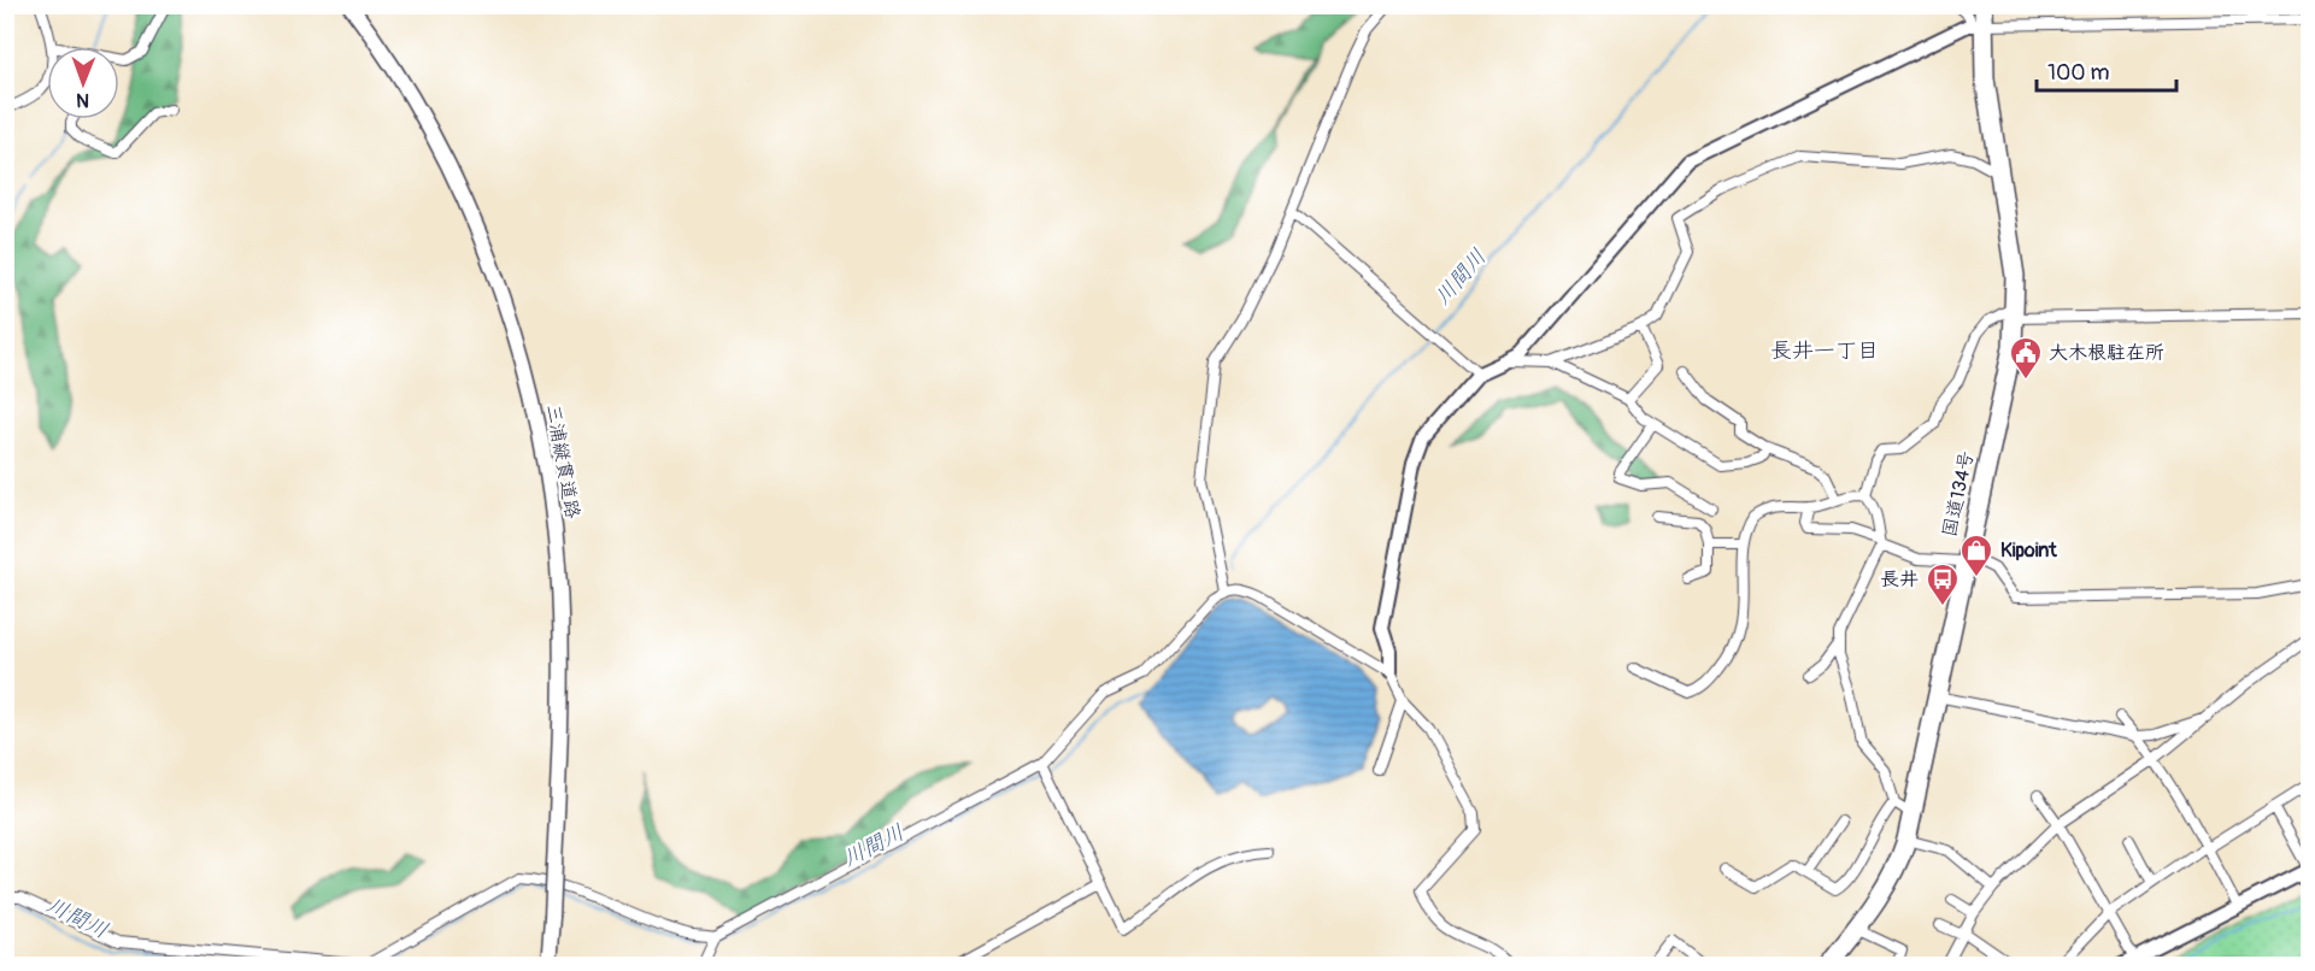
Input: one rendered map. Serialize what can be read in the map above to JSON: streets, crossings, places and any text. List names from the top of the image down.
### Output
{
  "streets": {
    "highway": ["国道134号"],
    "main road": ["三浦縦貫道路"]
  },
  "districts": ["長井一丁目"],
  "water": ["川間川"],
  "places": {
    "public building": ["大木根駐在所"],
    "shop": ["Kipoint"],
    "bus stop": ["長井"]
  },
  "scale_bar": "100 m",
  "north": "bottom"
}
